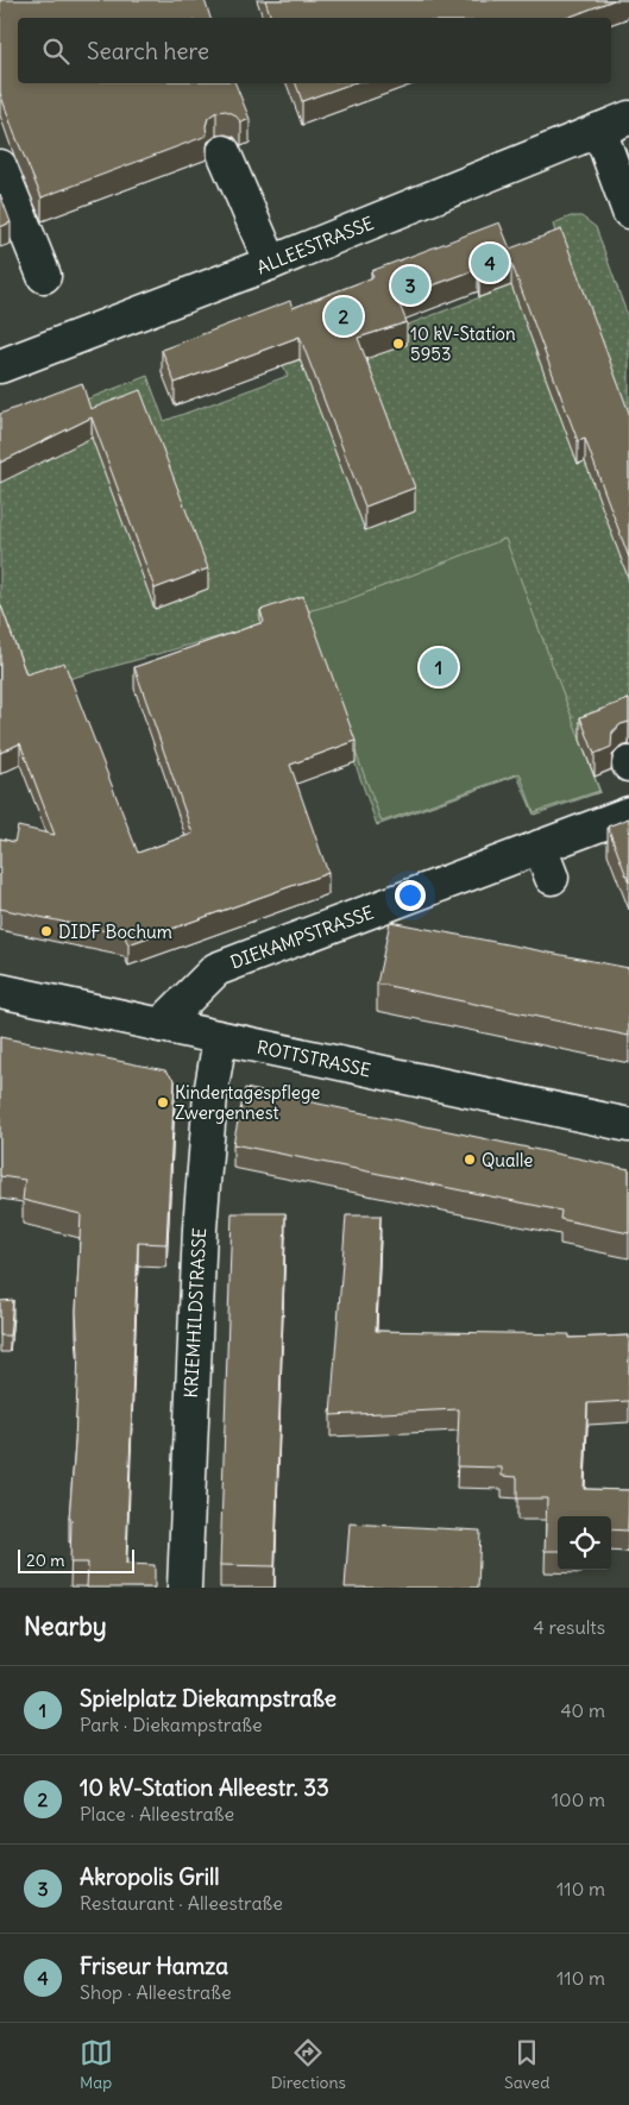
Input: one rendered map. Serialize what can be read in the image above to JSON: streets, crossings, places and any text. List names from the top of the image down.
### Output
{
  "streets": {
    "street": [
      "ALLEESTRASSE",
      "DIEKAMPSTRASSE",
      "ROTTSTRASSE",
      "KRIEMHILDSTRASSE"
    ]
  },
  "crossings": [
    ["DIEKAMPSTRASSE", "ROTTSTRASSE"],
    ["ROTTSTRASSE", "KRIEMHILDSTRASSE"]
  ],
  "places": [
    "10 kV-Station 5953",
    "DIDF Bochum",
    "Kindertagespflege Zwergennest",
    "Qualle"
  ],
  "scale_bar": "20 m",
  "page": {
    "search": "Search here",
    "pins": [
      "4",
      "3",
      "2",
      "1"
    ],
    "scale": "20 m",
    "heading": ["Nearby", "4 results"],
    "list": [
      {
        "mark": "1",
        "name": "Spielplatz Diekampstraße",
        "note": "Park · Diekampstraße",
        "value": "40 m"
      },
      {
        "mark": "2",
        "name": "10 kV-Station Alleestr. 33",
        "note": "Place · Alleestraße",
        "value": "100 m"
      },
      {
        "mark": "3",
        "name": "Akropolis Grill",
        "note": "Restaurant · Alleestraße",
        "value": "110 m"
      },
      {
        "mark": "4",
        "name": "Friseur Hamza",
        "note": "Shop · Alleestraße",
        "value": "110 m"
      }
    ],
    "nav": ["Map", "Directions", "Saved"]
  }
}
